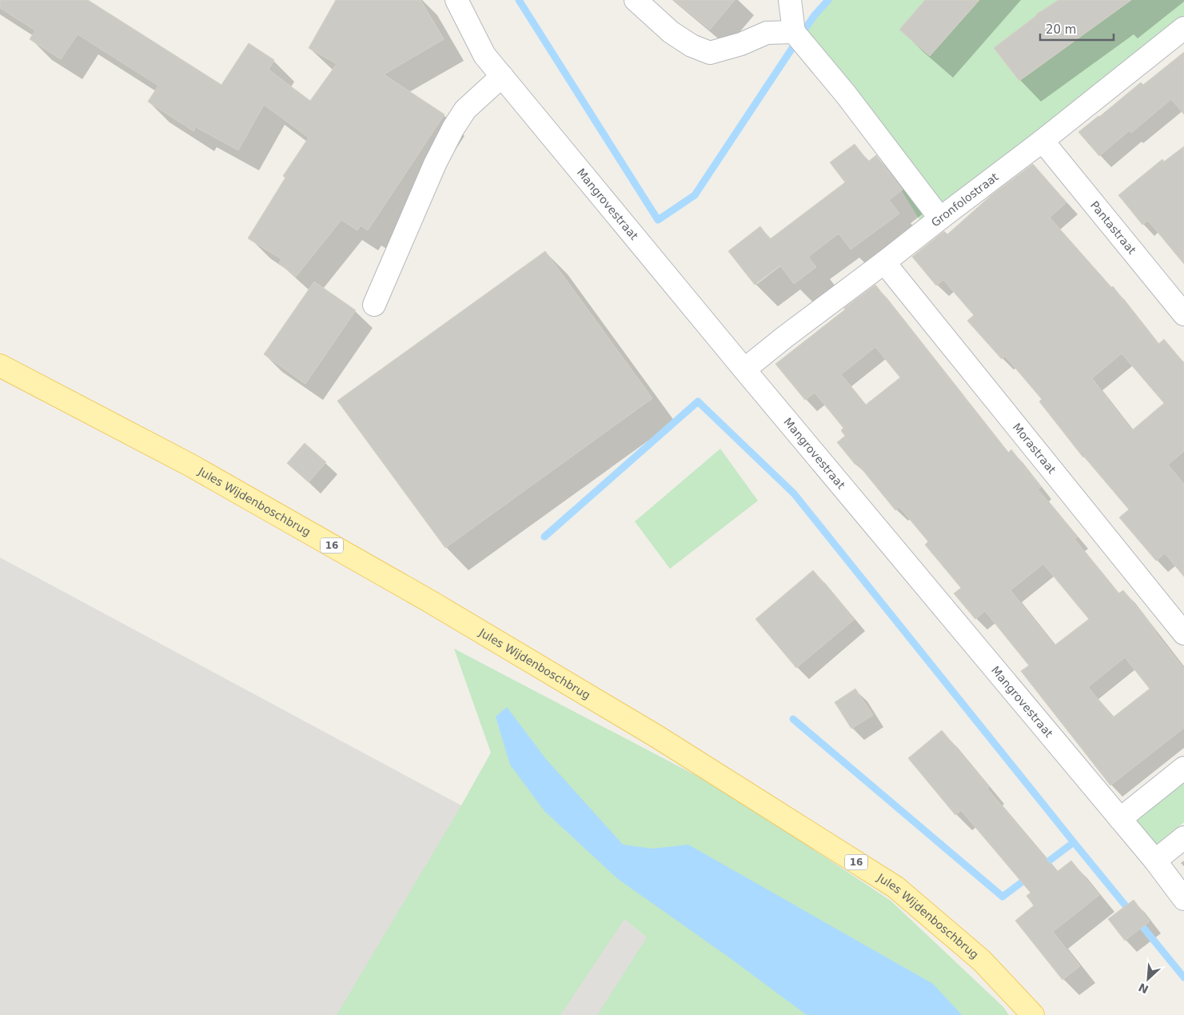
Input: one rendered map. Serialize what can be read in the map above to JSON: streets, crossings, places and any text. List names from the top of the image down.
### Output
{
  "streets": {
    "main road": ["Jules Wijdenboschbrug", "16"],
    "street": [
      "Gronfolostraat",
      "Mangrovestraat",
      "Pantastraat",
      "Morastraat"
    ]
  },
  "crossings": [
    ["Gronfolostraat", "Mangrovestraat"],
    ["Gronfolostraat", "Pantastraat"],
    ["Gronfolostraat", "Morastraat"]
  ],
  "scale_bar": "20 m",
  "north": "bottom left"
}
